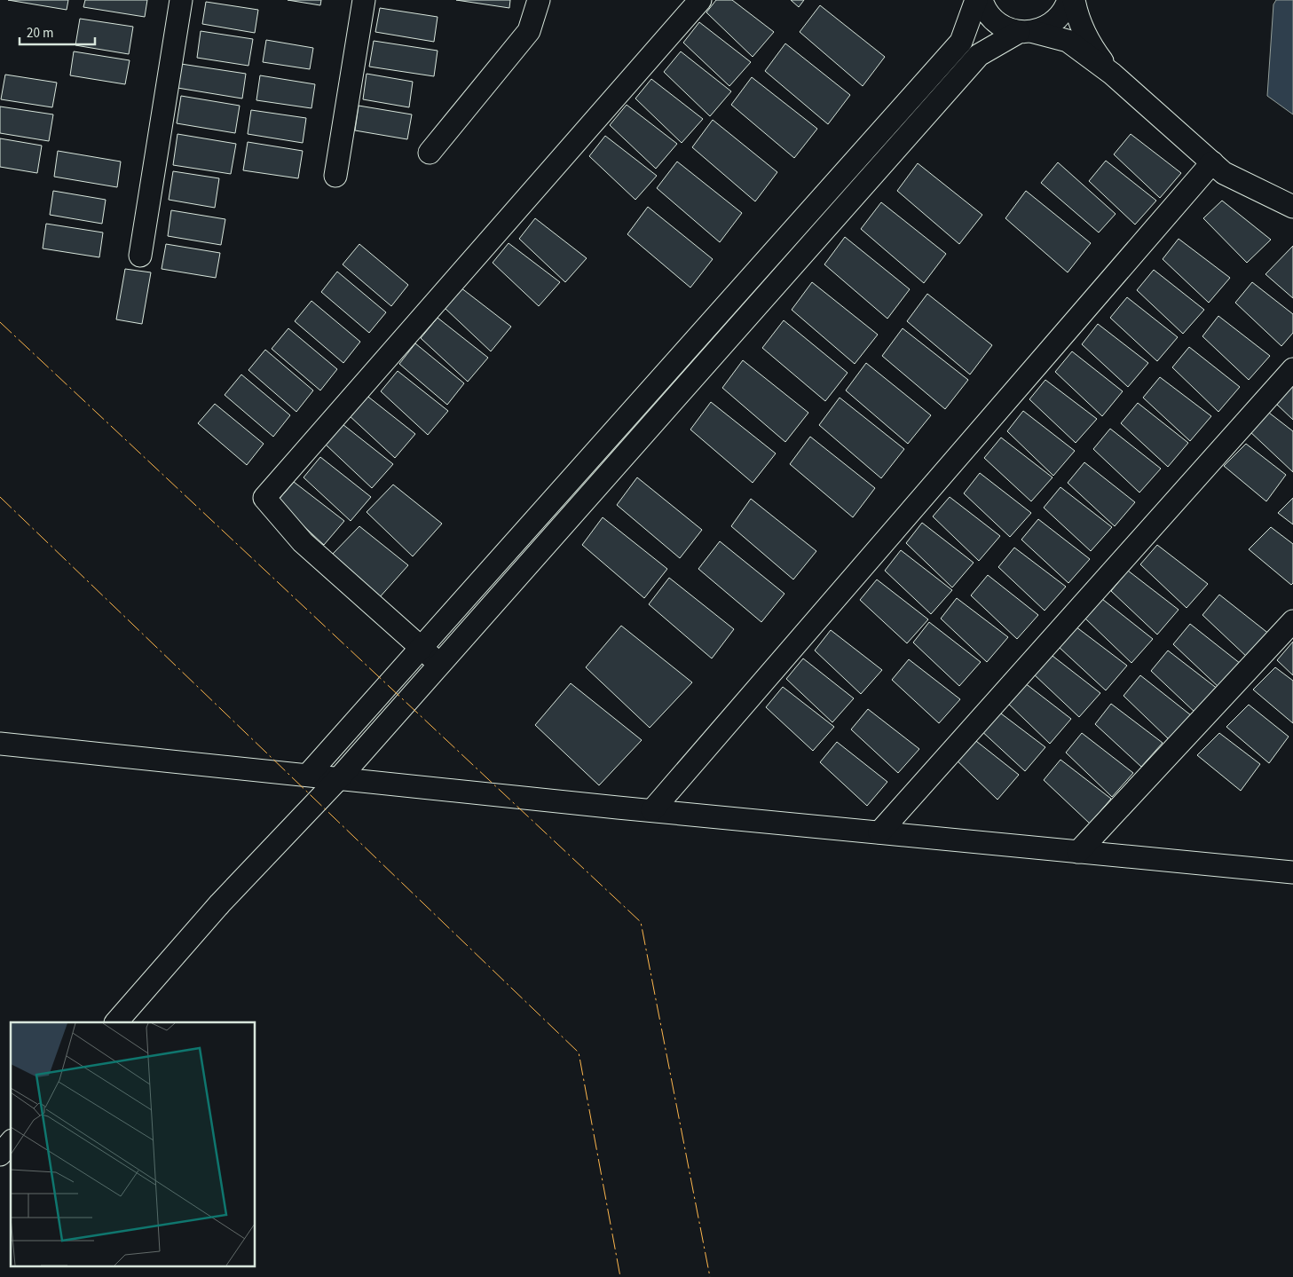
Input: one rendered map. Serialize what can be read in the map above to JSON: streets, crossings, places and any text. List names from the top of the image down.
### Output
{
  "scale_bar": "20 m"
}
